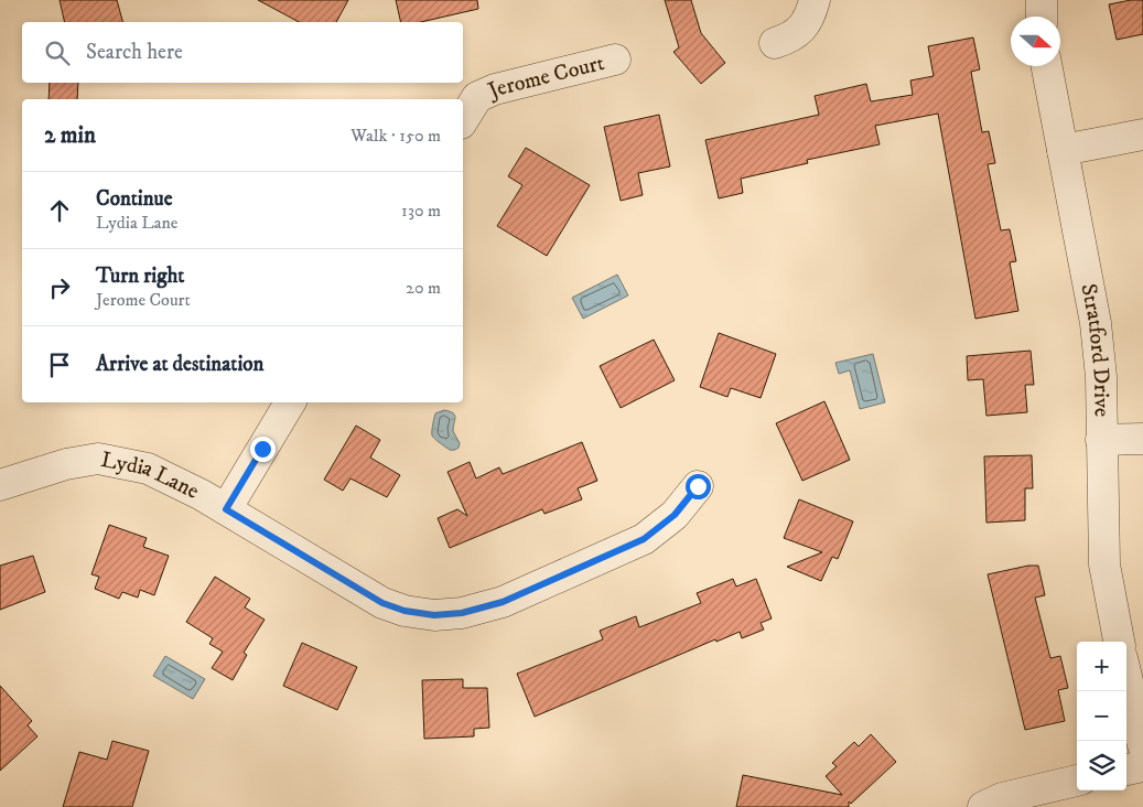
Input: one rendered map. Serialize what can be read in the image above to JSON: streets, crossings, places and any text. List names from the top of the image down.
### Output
{
  "streets": {
    "street": ["Jerome Court", "Stratford Drive", "Lydia Lane"]
  },
  "north": "right",
  "page": {
    "search": "Search here",
    "heading": ["2 min", "Walk · 150 m"],
    "list": [
      ["Continue", "Lydia Lane", "130 m"],
      ["Turn right", "Jerome Court", "20 m"],
      "Arrive at destination"
    ],
    "map_buttons": ["+", "−"]
  }
}
